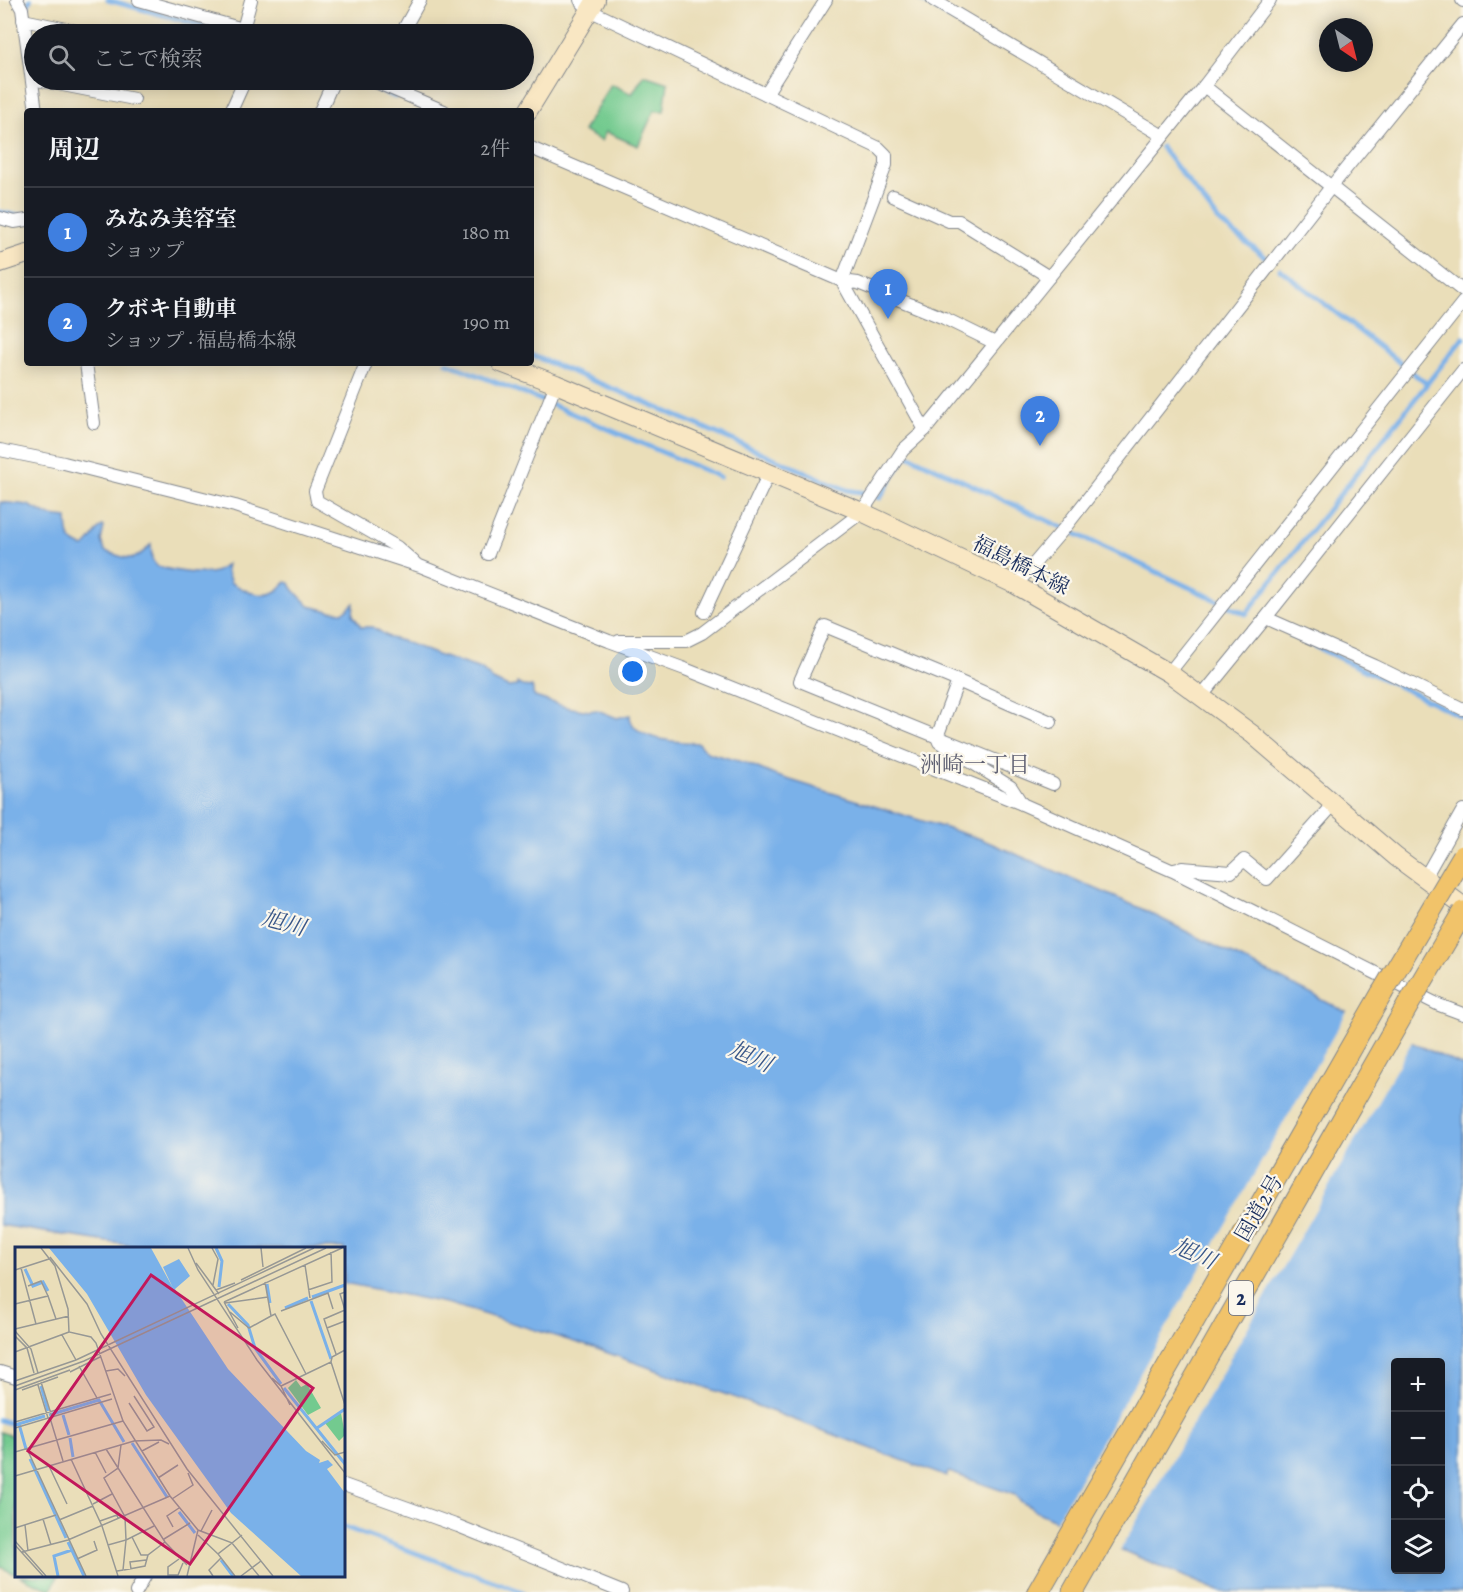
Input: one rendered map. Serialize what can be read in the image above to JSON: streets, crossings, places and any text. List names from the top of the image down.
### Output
{
  "streets": {
    "highway": ["国道2号", "2"],
    "main road": ["福島橋本線"]
  },
  "districts": ["洲崎一丁目"],
  "water": ["旭川"],
  "north": "bottom right",
  "page": {
    "search": "ここで検索",
    "heading": ["周辺", "2件"],
    "list": [
      {
        "mark": "1",
        "name": "みなみ美容室",
        "note": "ショップ",
        "value": "180 m"
      },
      {
        "mark": "2",
        "name": "クボキ自動車",
        "note": "ショップ · 福島橋本線",
        "value": "190 m"
      }
    ],
    "pins": ["1", "2"],
    "map_buttons": ["+", "−"]
  }
}
